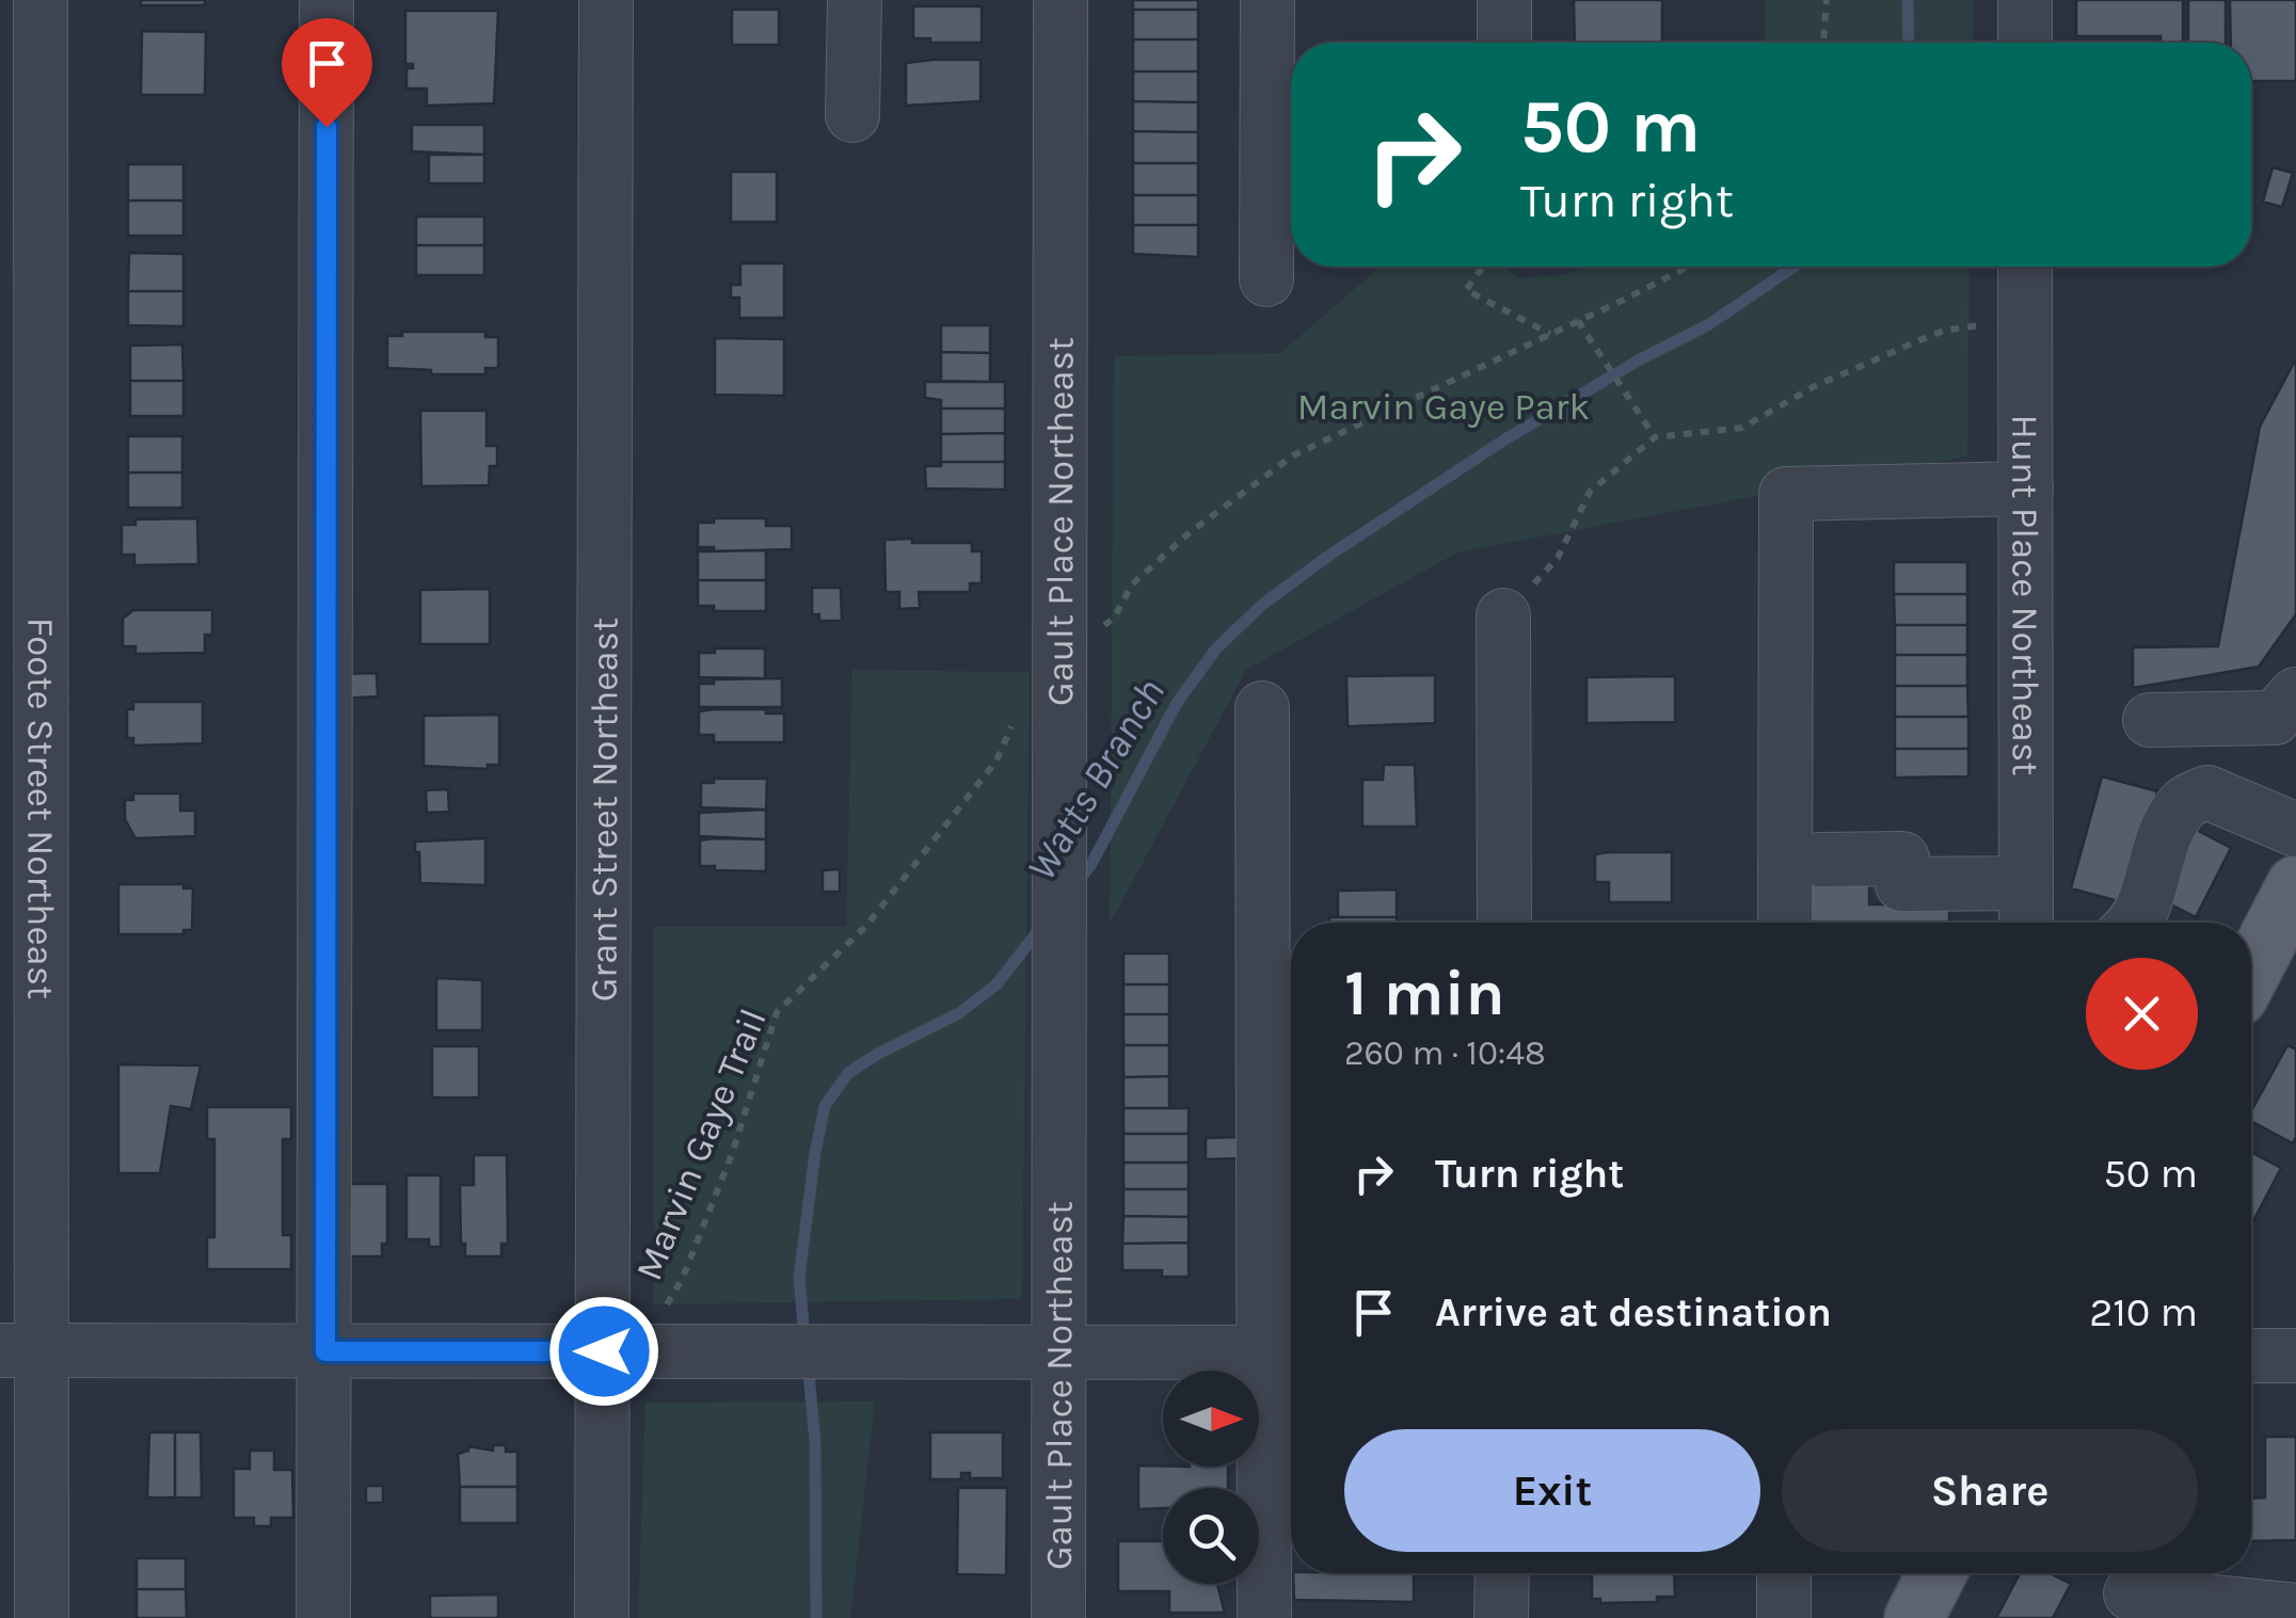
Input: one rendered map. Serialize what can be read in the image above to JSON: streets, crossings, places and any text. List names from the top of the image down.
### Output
{
  "streets": {
    "street": [
      "Gault Place Northeast",
      "Hunt Place Northeast",
      "Foote Street Northeast",
      "Grant Street Northeast"
    ],
    "path": ["Marvin Gaye Trail"]
  },
  "water": ["Watts Branch"],
  "parks": ["Marvin Gaye Park"],
  "north": "right",
  "page": {
    "turn": ["50 m", "Turn right"],
    "heading": ["1 min", "260 m · 10:48"],
    "list": [
      {
        "name": "Turn right",
        "value": "50 m"
      },
      {
        "name": "Arrive at destination",
        "value": "210 m"
      }
    ],
    "buttons": ["Exit", "Share"]
  }
}
